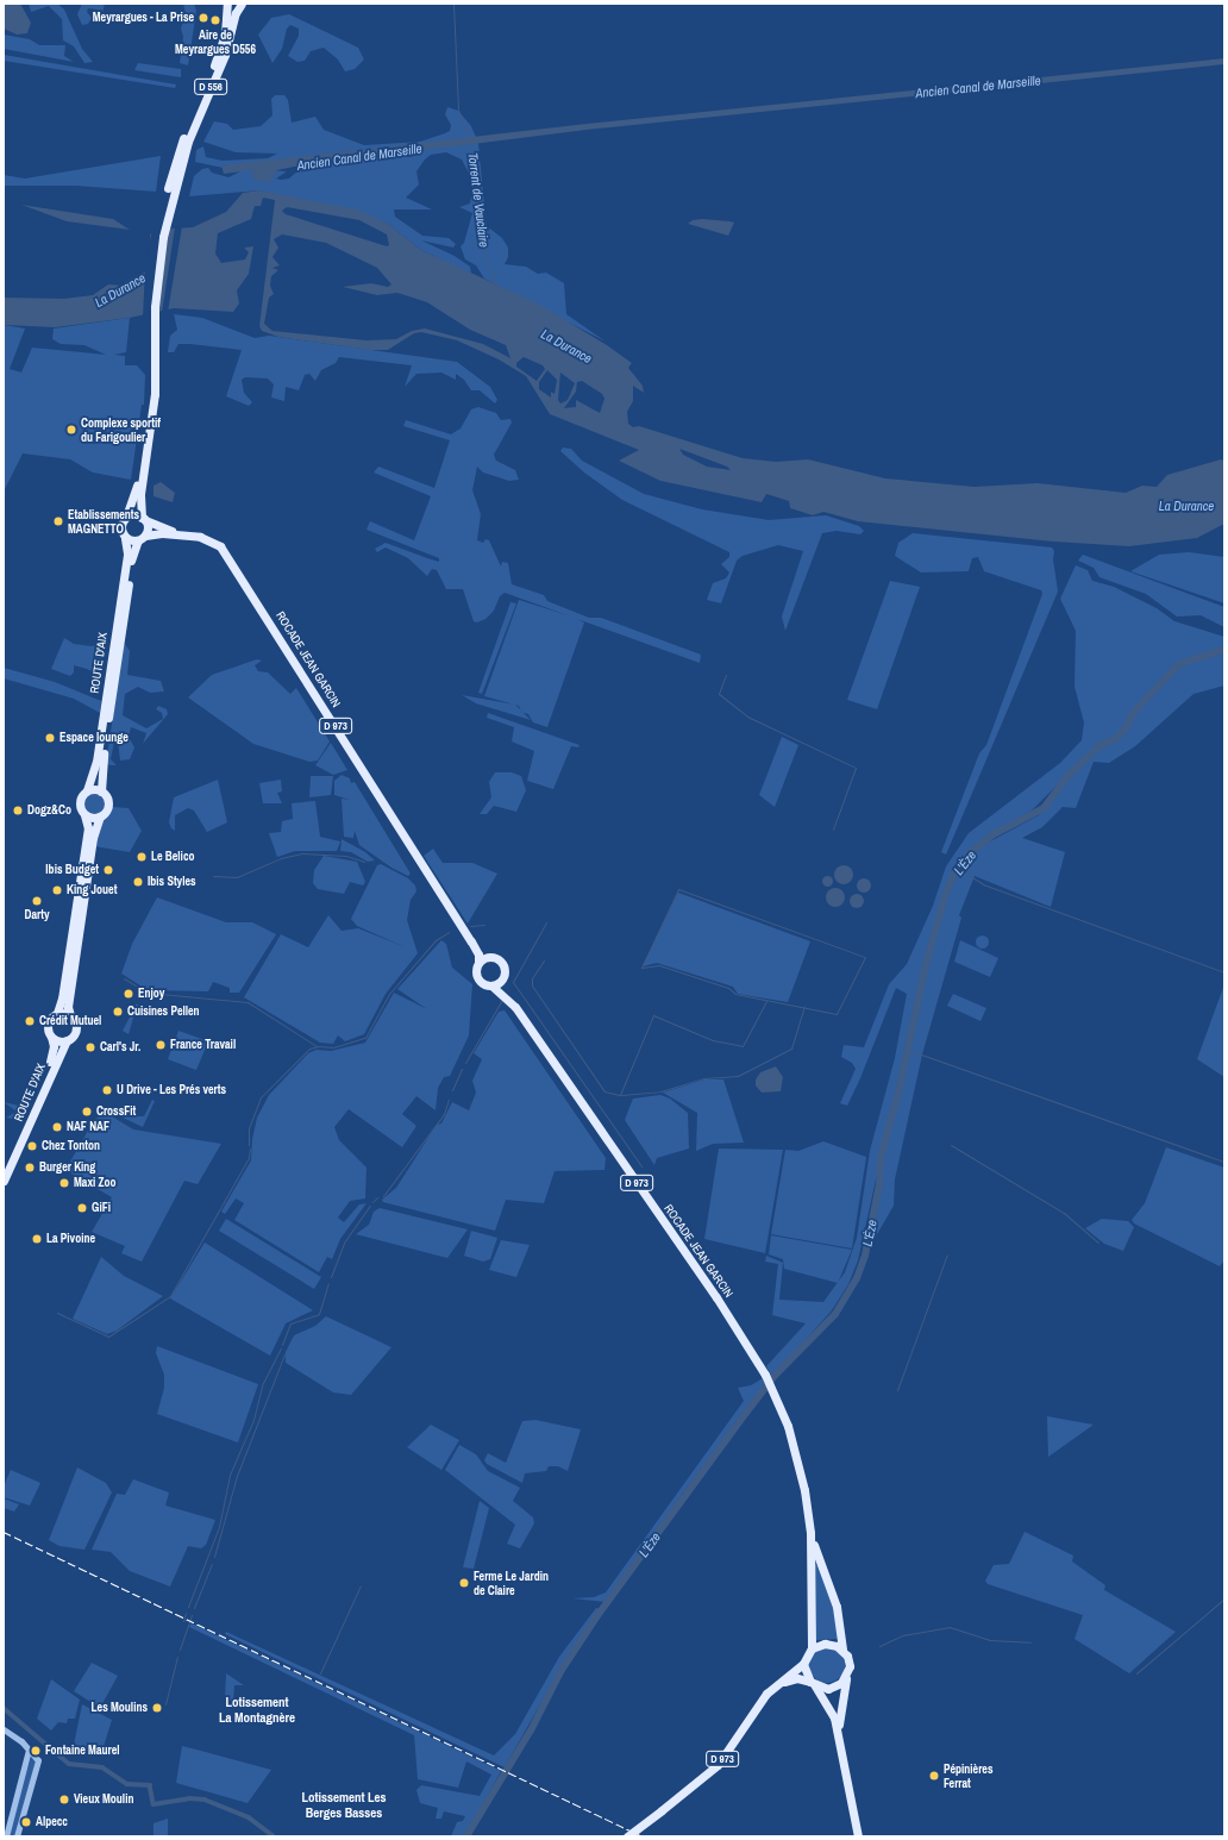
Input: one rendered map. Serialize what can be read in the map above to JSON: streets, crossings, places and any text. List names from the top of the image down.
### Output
{
  "streets": {
    "main road": [
      "D 556",
      "ROCADE JEAN GARCIN",
      "ROUTE D'AIX",
      "D 973"
    ]
  },
  "crossings": [
    ["ROCADE JEAN GARCIN", "ROUTE D'AIX"],
    ["ROCADE JEAN GARCIN", "D 973"]
  ],
  "districts": ["Lotissement La Montagnère", "Lotissement Les Berges Basses"],
  "water": [
    "Ancien Canal de Marseille",
    "Torrent de Vauclaire",
    "La Durance",
    "L'Èze"
  ],
  "places": [
    "Meyrargues - La Prise",
    "Aire de Meyrargues D556",
    "Complexe sportif du Farigoulier",
    "Etablissements MAGNETTO",
    "Espace lounge",
    "Dogz&Co",
    "Le Belico",
    "Ibis Budget",
    "Ibis Styles",
    "King Jouet",
    "Darty",
    "Enjoy",
    "Cuisines Pellen",
    "Crédit Mutuel",
    "France Travail",
    "Carl's Jr.",
    "U Drive - Les Prés verts",
    "CrossFit",
    "NAF NAF",
    "Chez Tonton",
    "Burger King",
    "Maxi Zoo",
    "GiFi",
    "La Pivoine",
    "Ferme Le Jardin de Claire",
    "Les Moulins",
    "Fontaine Maurel",
    "Pépinières Ferrat",
    "Vieux Moulin",
    "Alpecc"
  ]
}
